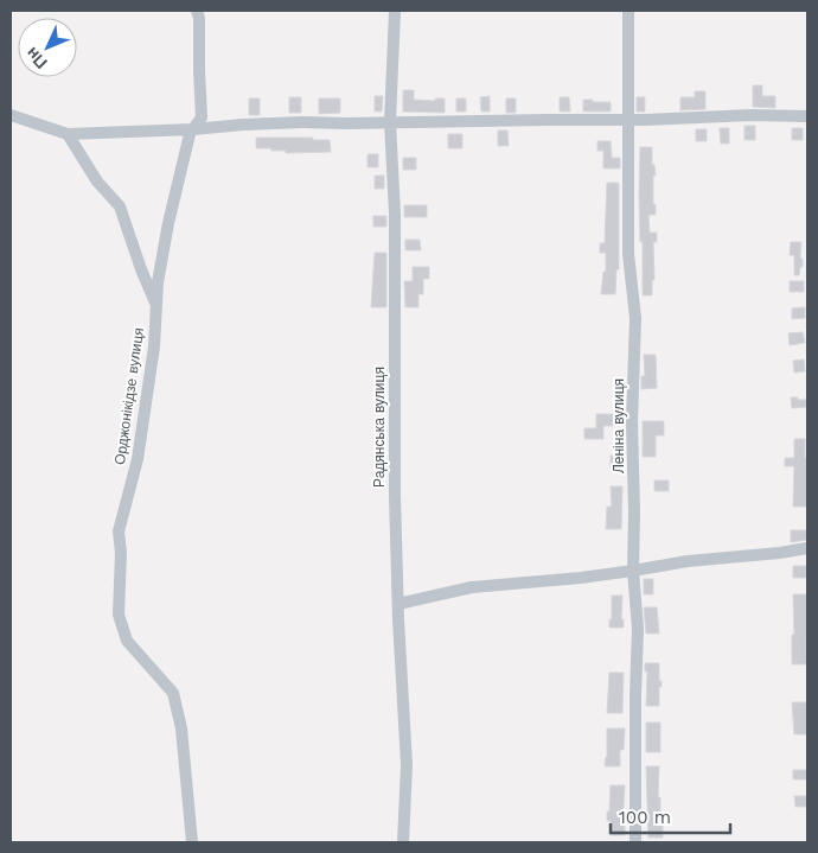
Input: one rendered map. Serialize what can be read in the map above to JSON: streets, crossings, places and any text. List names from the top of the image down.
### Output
{
  "streets": {
    "street": ["Орджонікідзе вулиця", "Леніна вулиця", "Радянська вулиця"]
  },
  "scale_bar": "100 m",
  "north": "bottom left"
}
